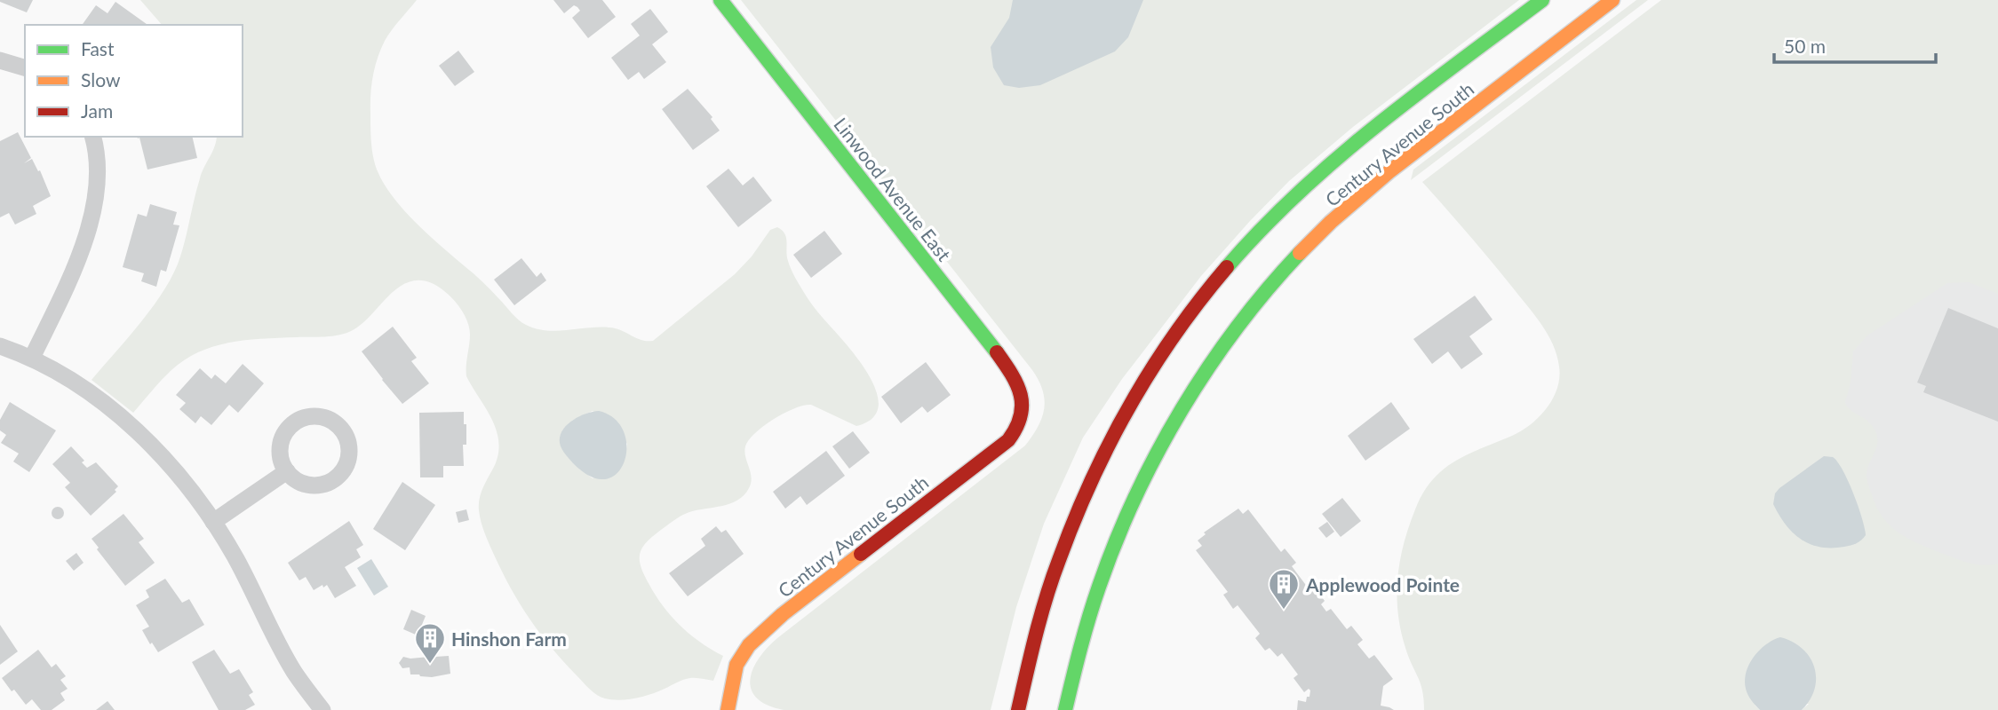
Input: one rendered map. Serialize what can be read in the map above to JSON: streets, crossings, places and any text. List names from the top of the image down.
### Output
{
  "streets": {
    "main road": ["Century Avenue South", "Linwood Avenue East"]
  },
  "crossings": [
    ["Century Avenue South", "Linwood Avenue East"]
  ],
  "places": {
    "building": ["Applewood Pointe", "Hinshon Farm"]
  },
  "legend": ["Fast", "Slow", "Jam"],
  "scale_bar": "50 m"
}
